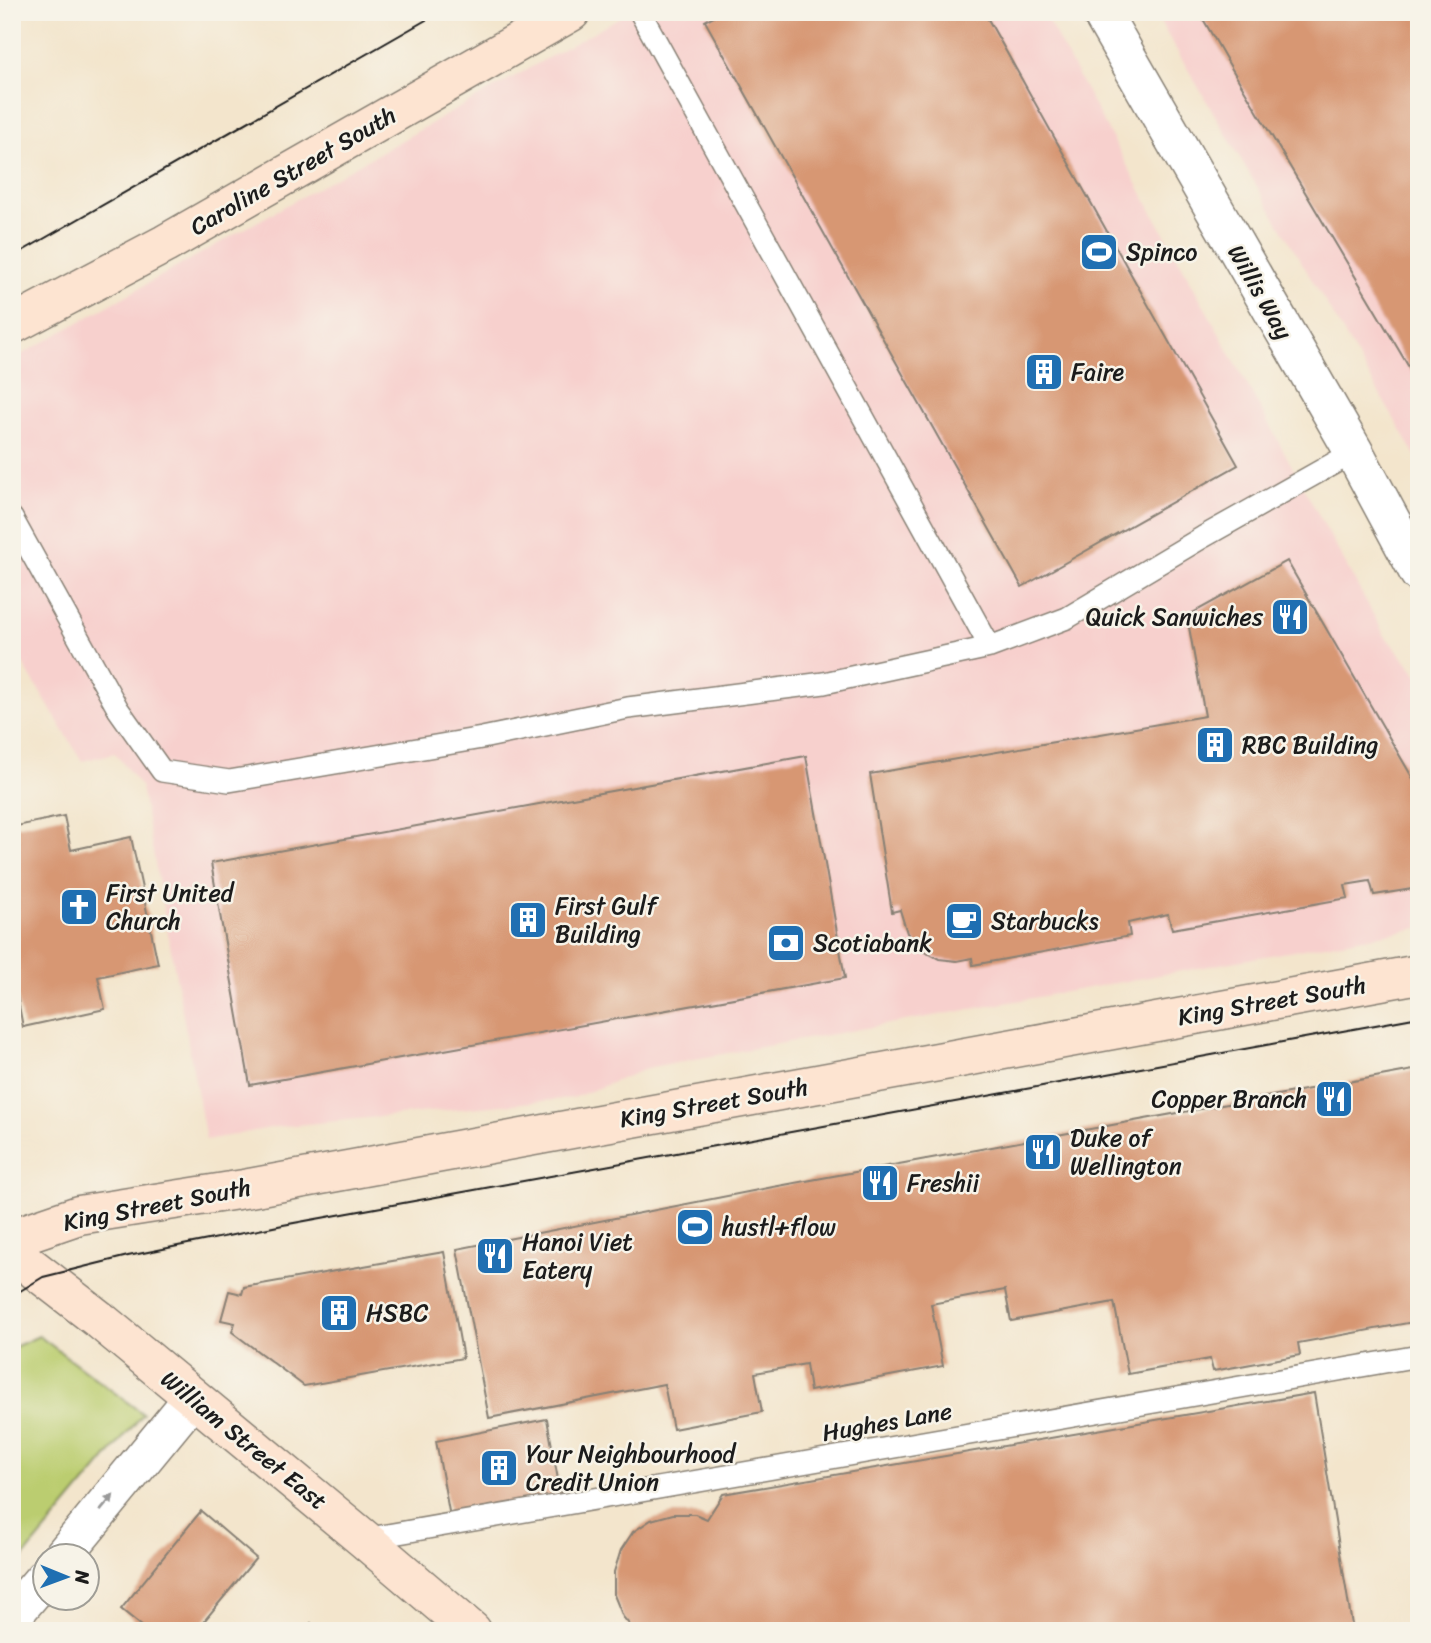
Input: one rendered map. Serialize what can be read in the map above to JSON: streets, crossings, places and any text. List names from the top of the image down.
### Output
{
  "streets": {
    "main road": ["Caroline Street South", "King Street South", "William Street East"],
    "street": ["Willis Way"],
    "lane": ["Hughes Lane"]
  },
  "crossings": [
    ["Hughes Lane", "William Street East"]
  ],
  "places": {
    "sports": ["Spinco", "hustl+flow"],
    "building": [
      "Faire",
      "RBC Building",
      "First Gulf Building",
      "HSBC",
      "Your Neighbourhood Credit Union"
    ],
    "restaurant": [
      "Quick Sanwiches",
      "Copper Branch",
      "Duke of Wellington",
      "Freshii",
      "Hanoi Viet Eatery"
    ],
    "church": ["First United Church"],
    "cafe": ["Starbucks"],
    "bank": ["Scotiabank"]
  },
  "north": "right"
}
